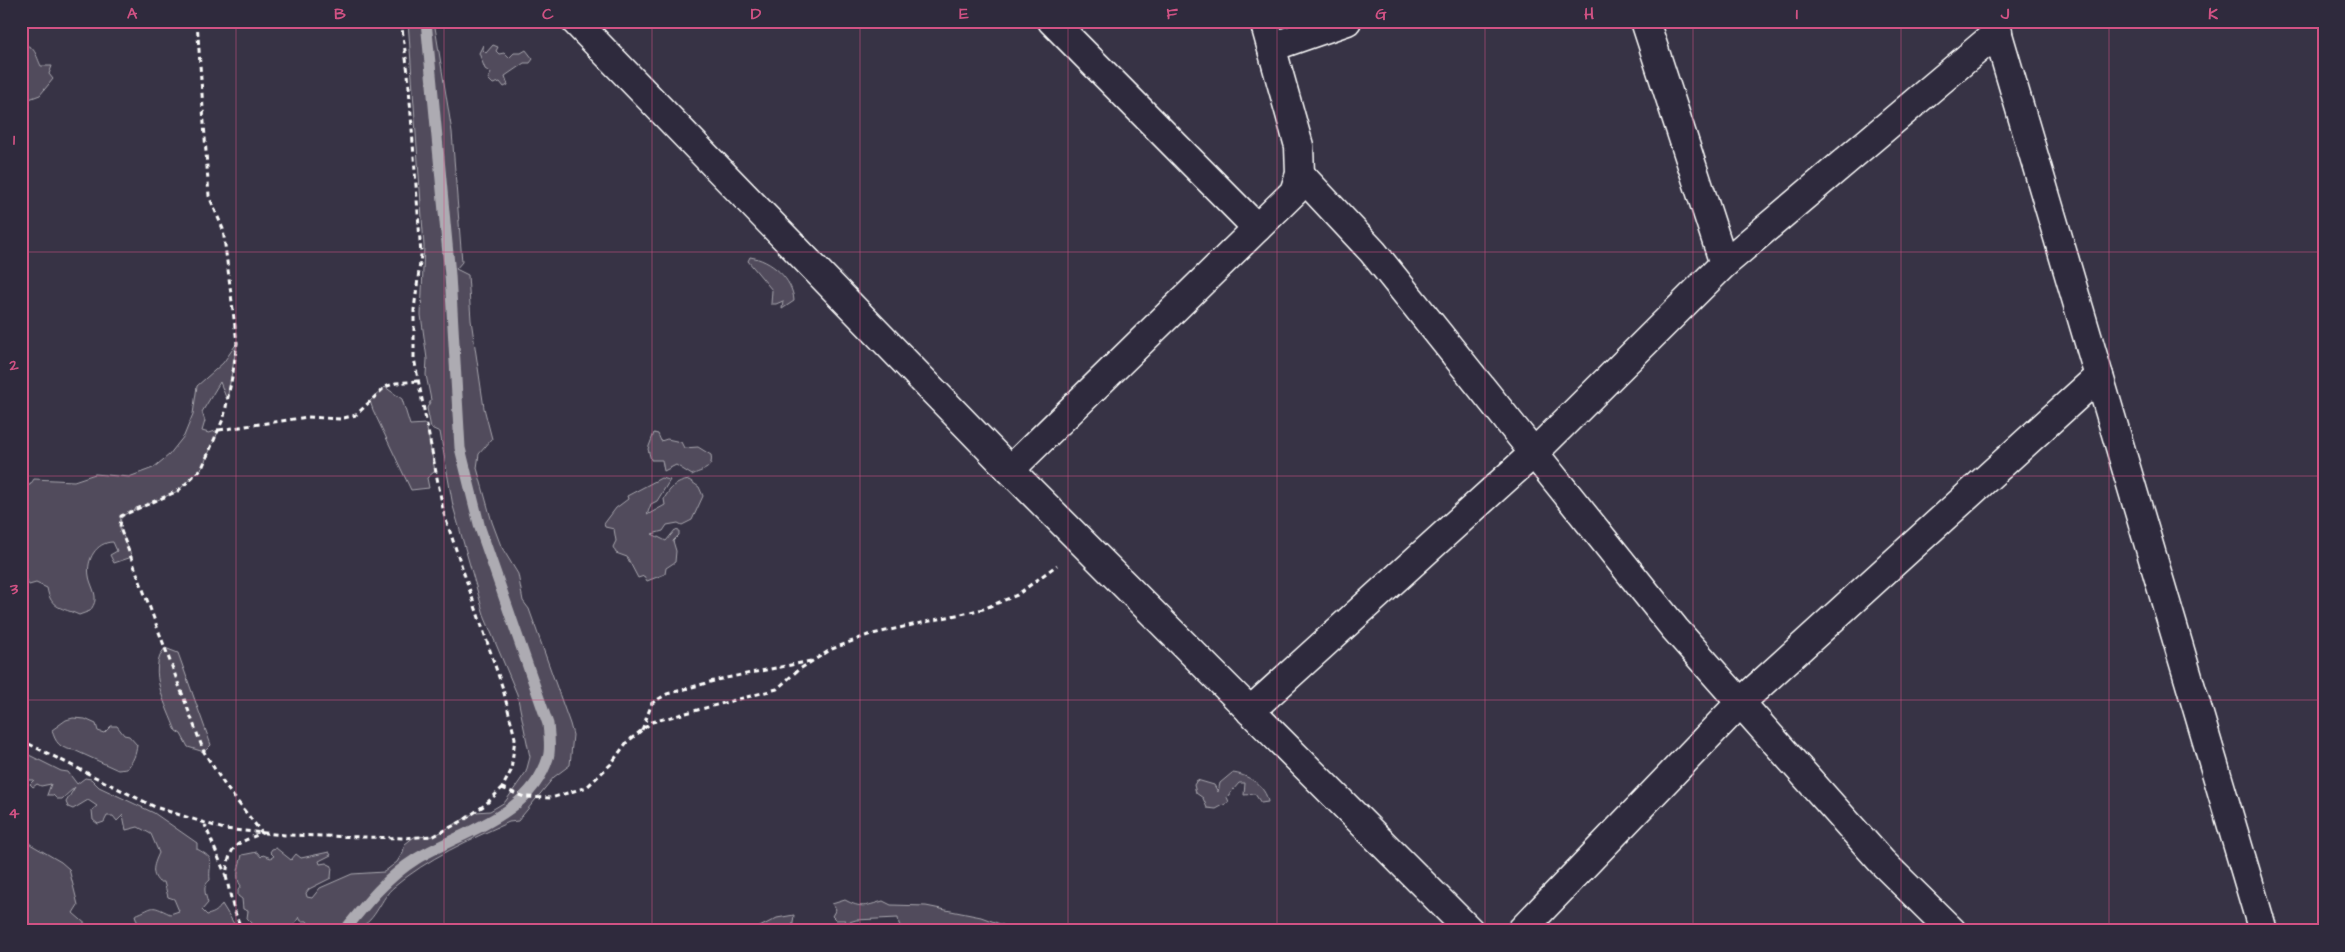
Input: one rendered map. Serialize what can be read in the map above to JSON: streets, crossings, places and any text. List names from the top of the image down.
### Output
{
  "grid": {
    "columns": [
      "A",
      "B",
      "C",
      "D",
      "E",
      "F",
      "G",
      "H",
      "I",
      "J",
      "K"
    ],
    "rows": [
      "1",
      "2",
      "3",
      "4"
    ]
  }
}
